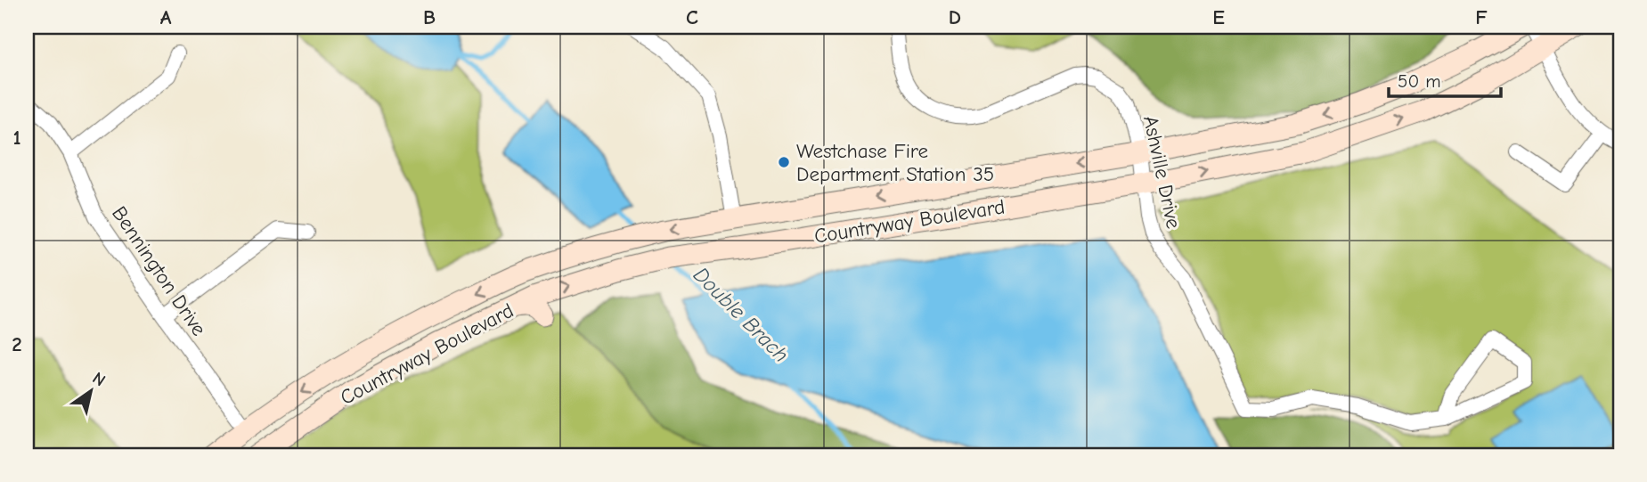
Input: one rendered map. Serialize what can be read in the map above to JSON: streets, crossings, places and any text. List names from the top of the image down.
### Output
{
  "streets": {
    "street": ["Ashville Drive", "Countryway Boulevard", "Bennington Drive"]
  },
  "crossings": [
    ["Ashville Drive", "Countryway Boulevard"],
    ["Countryway Boulevard", "Bennington Drive"]
  ],
  "water": ["Double Brach"],
  "places": ["Westchase Fire Department Station 35"],
  "scale_bar": "50 m",
  "north": "top right",
  "grid": {
    "columns": [
      "A",
      "B",
      "C",
      "D",
      "E",
      "F"
    ],
    "rows": ["1", "2"]
  }
}
